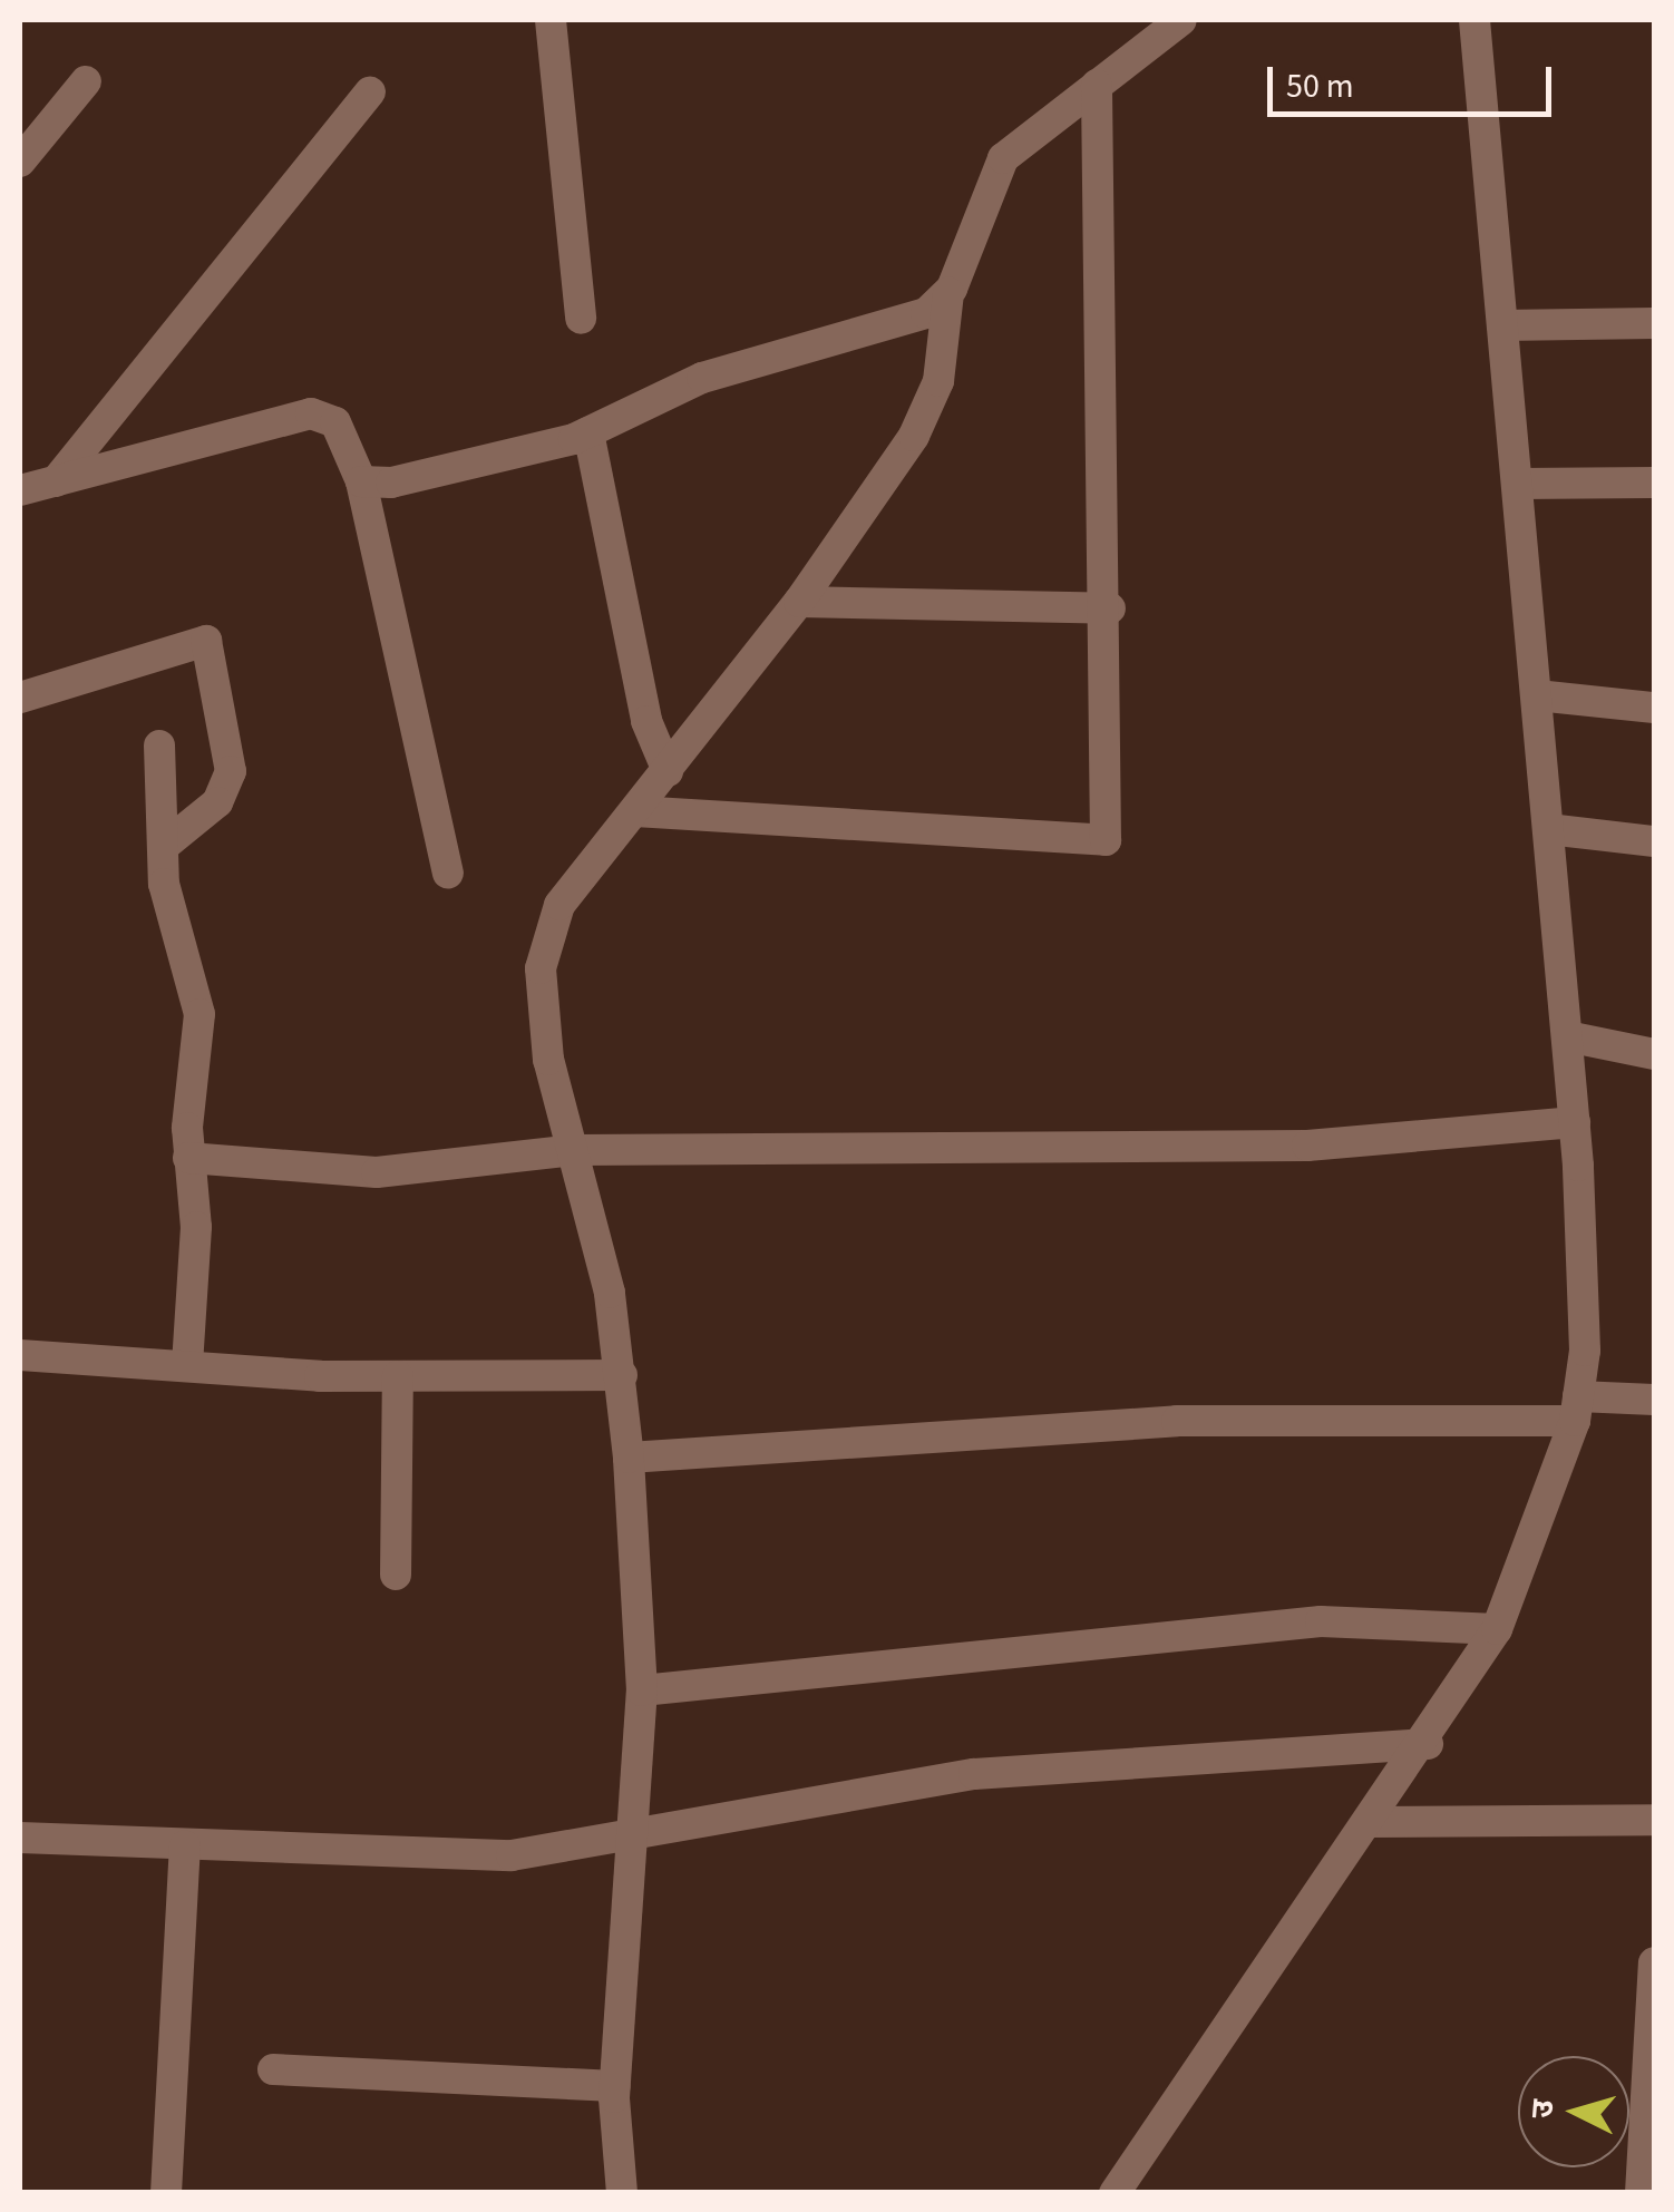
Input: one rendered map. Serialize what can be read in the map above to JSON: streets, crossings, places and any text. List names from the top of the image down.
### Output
{
  "scale_bar": "50 m",
  "north": "left"
}
